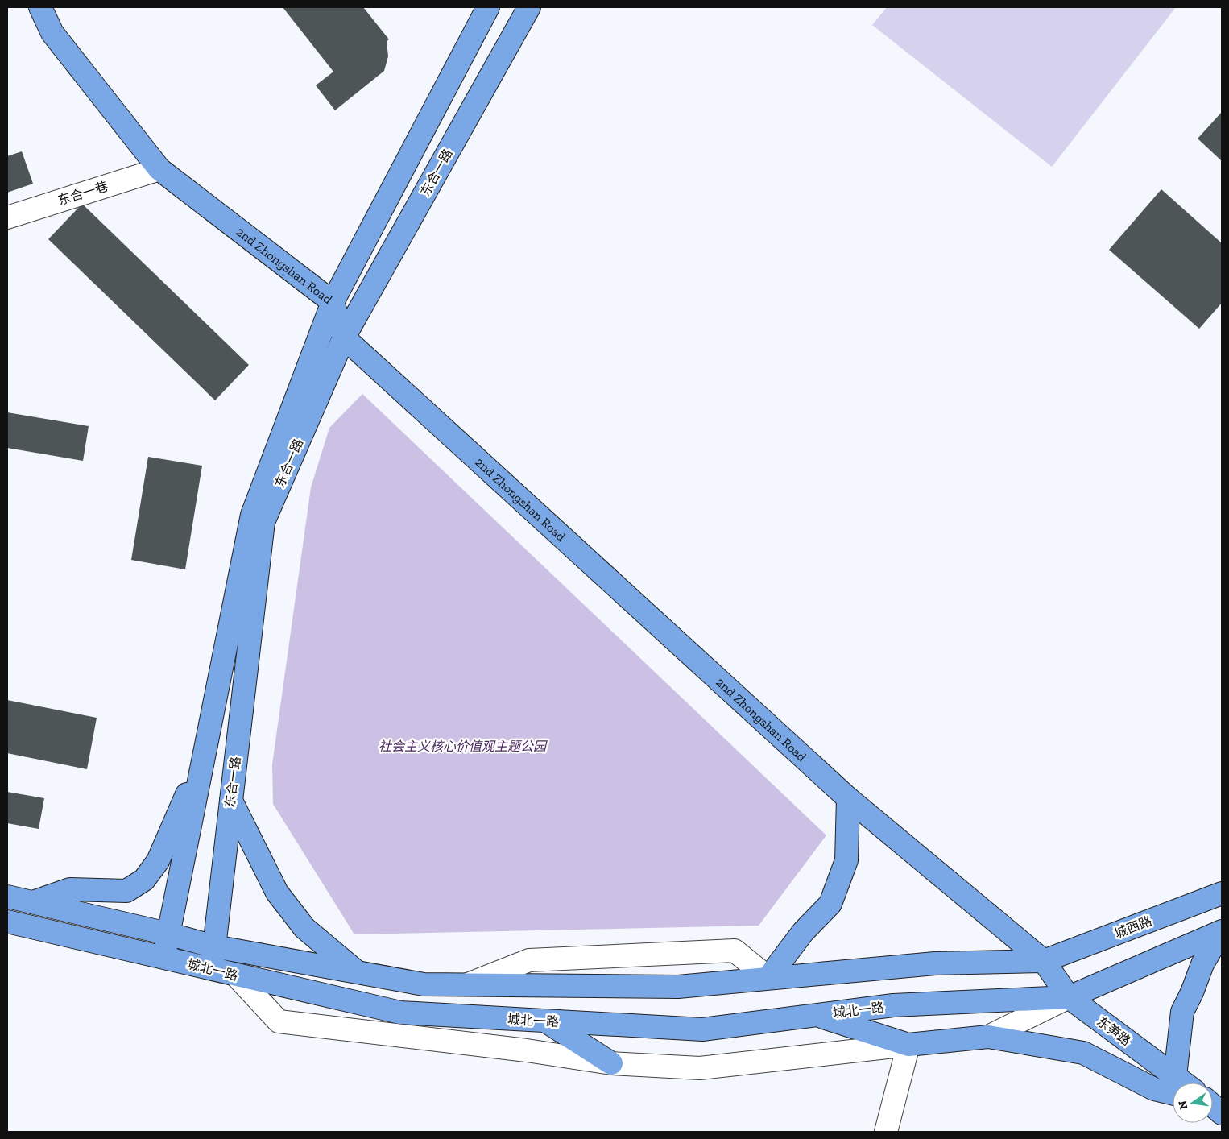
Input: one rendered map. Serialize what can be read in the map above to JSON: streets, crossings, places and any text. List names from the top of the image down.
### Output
{
  "streets": {
    "main road": [
      "东合一路",
      "2nd Zhongshan Road",
      "城西路",
      "城北一路",
      "东笋路"
    ],
    "street": ["东合一巷"]
  },
  "crossings": [
    ["东合一路", "2nd Zhongshan Road"],
    ["东合一路", "城北一路"],
    ["东合一巷", "2nd Zhongshan Road"],
    ["2nd Zhongshan Road", "城西路"],
    ["2nd Zhongshan Road", "城北一路"],
    ["2nd Zhongshan Road", "东笋路"],
    ["城西路", "城北一路"],
    ["城西路", "东笋路"],
    ["城北一路", "东笋路"]
  ],
  "parks": ["社会主义核心价值观主题公园"],
  "north": "left"
}
